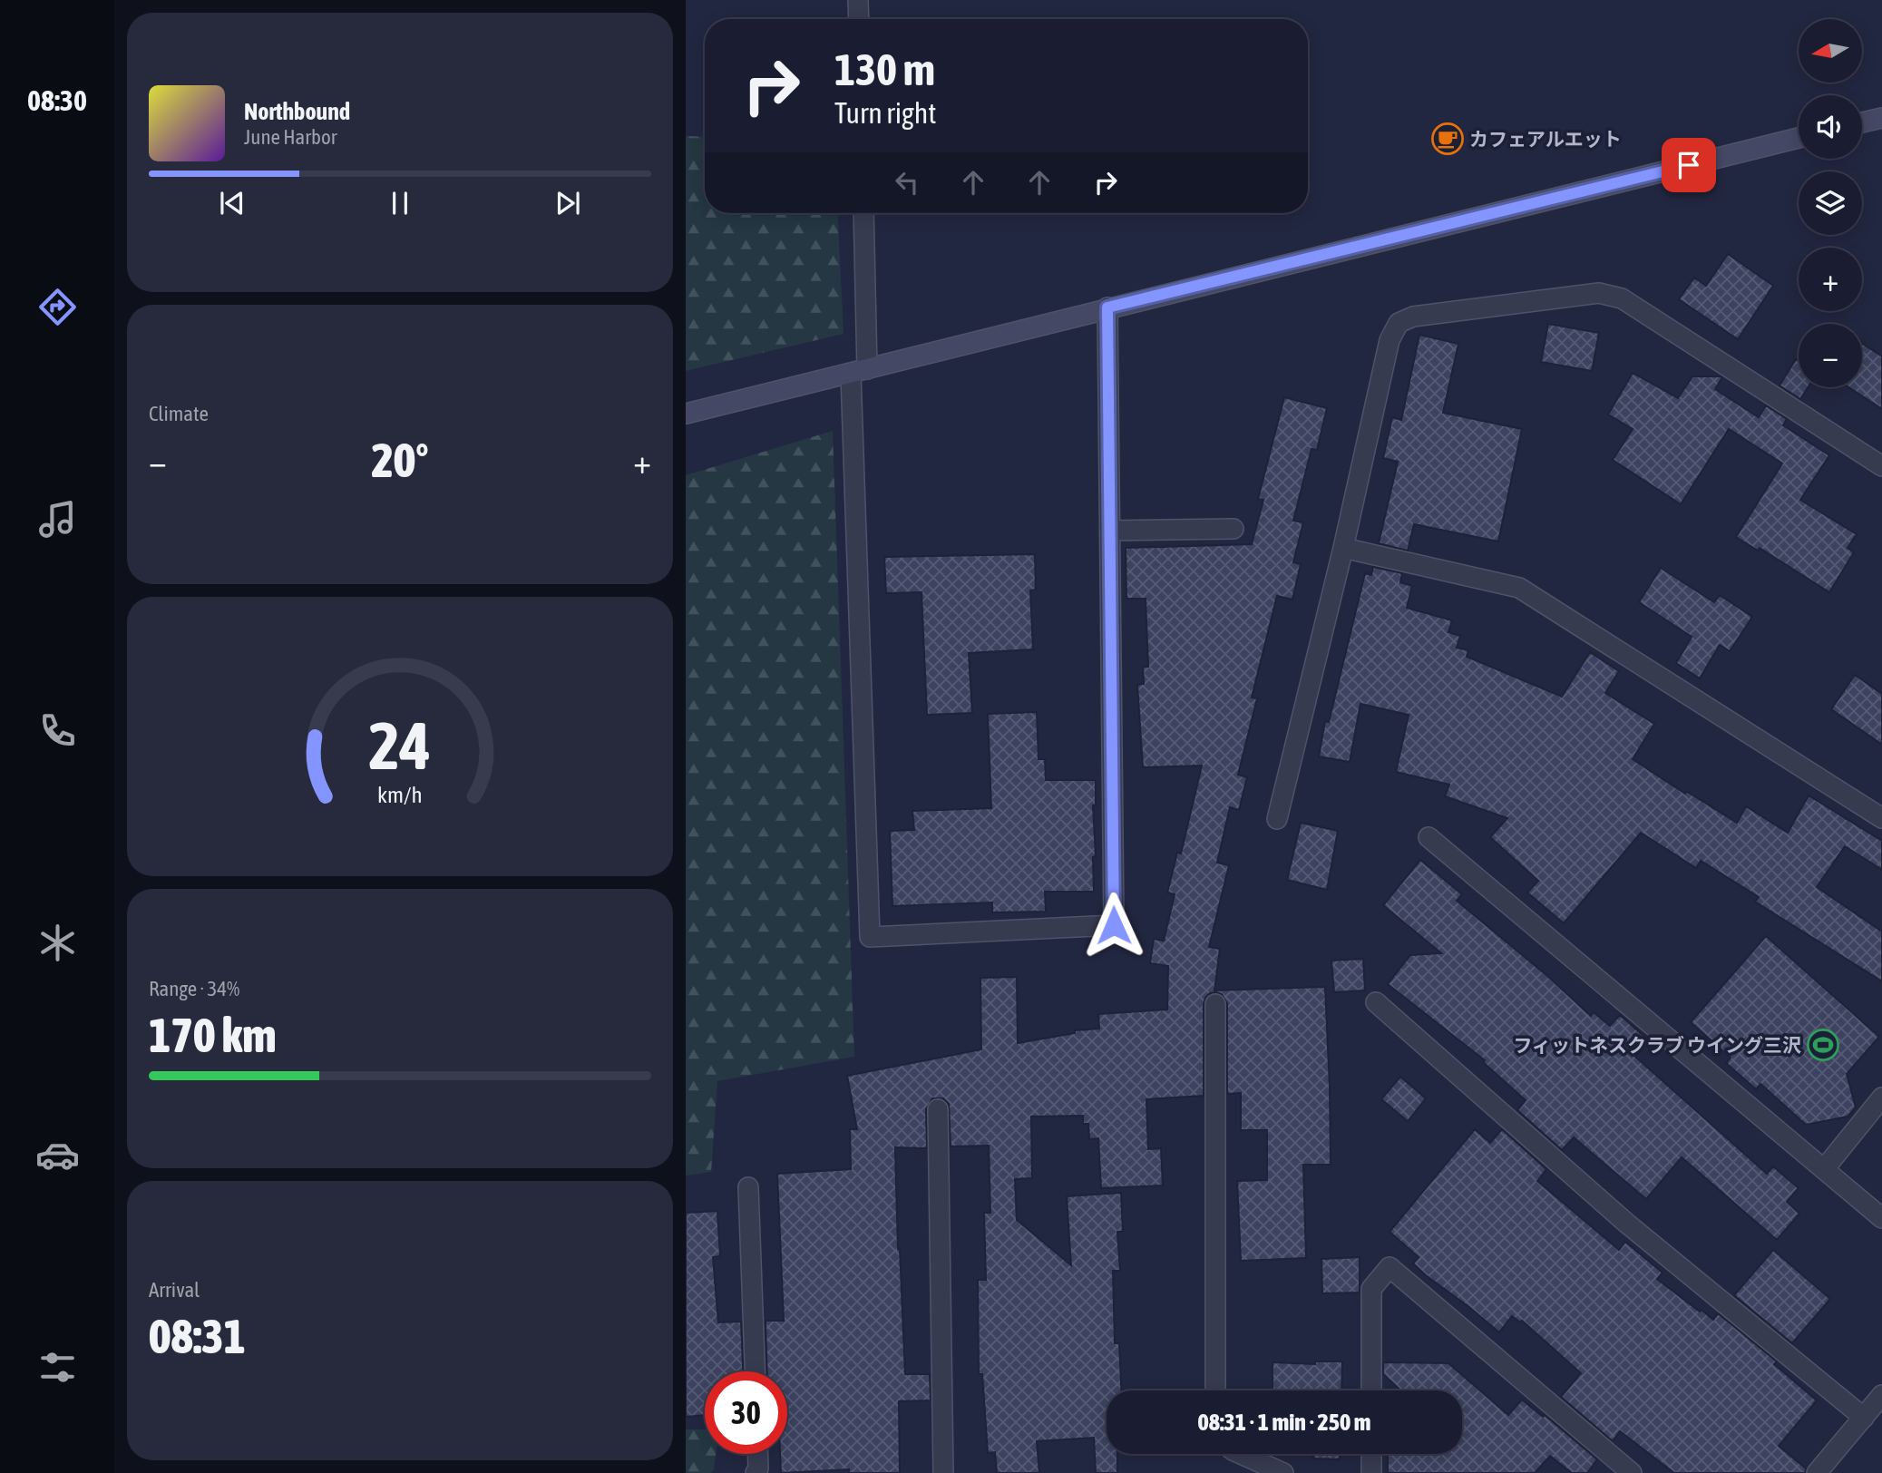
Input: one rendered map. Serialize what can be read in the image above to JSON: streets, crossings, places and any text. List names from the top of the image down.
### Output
{
  "places": {
    "cafe": ["カフェアルエット"],
    "sports": ["フィットネスクラブ ウイング三沢"]
  },
  "north": "left",
  "page": {
    "tabs": "08:30",
    "map_buttons": ["+", "−"],
    "turn": ["130 m", "Turn right"],
    "song": ["Northbound", "June Harbor"],
    "tile": [
      "Climate",
      ["Range · 34%", "170 km"],
      ["Arrival", "08:31"]
    ],
    "heat": ["−", "20°", "+"],
    "limit": "30",
    "trip": "08:31 · 1 min · 250 m",
    "gauge": ["24", "km/h"]
  }
}
